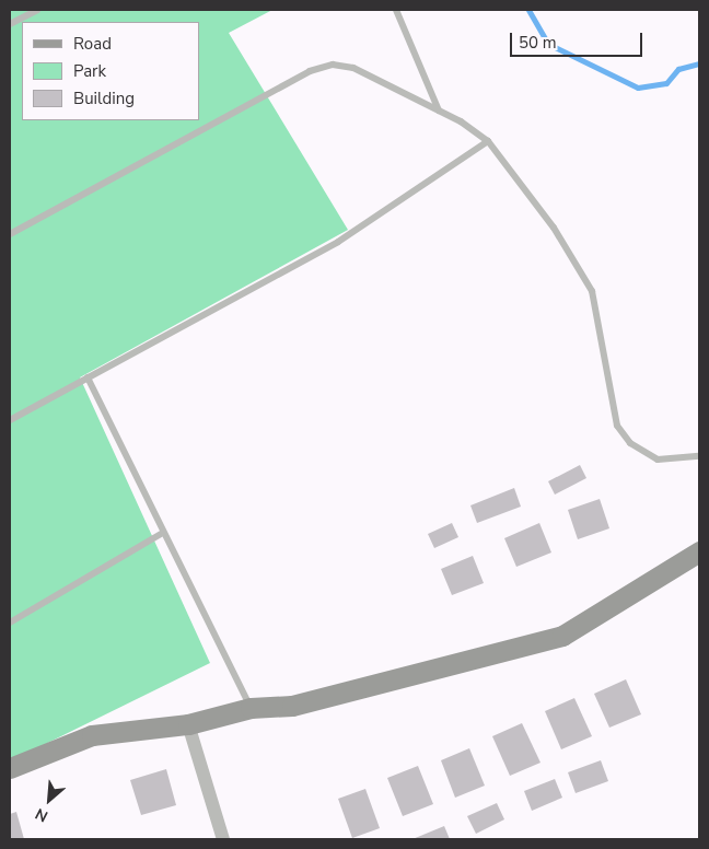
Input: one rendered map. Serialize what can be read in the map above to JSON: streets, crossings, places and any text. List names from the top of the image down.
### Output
{
  "legend": ["Road", "Park", "Building"],
  "scale_bar": "50 m",
  "north": "bottom left"
}
